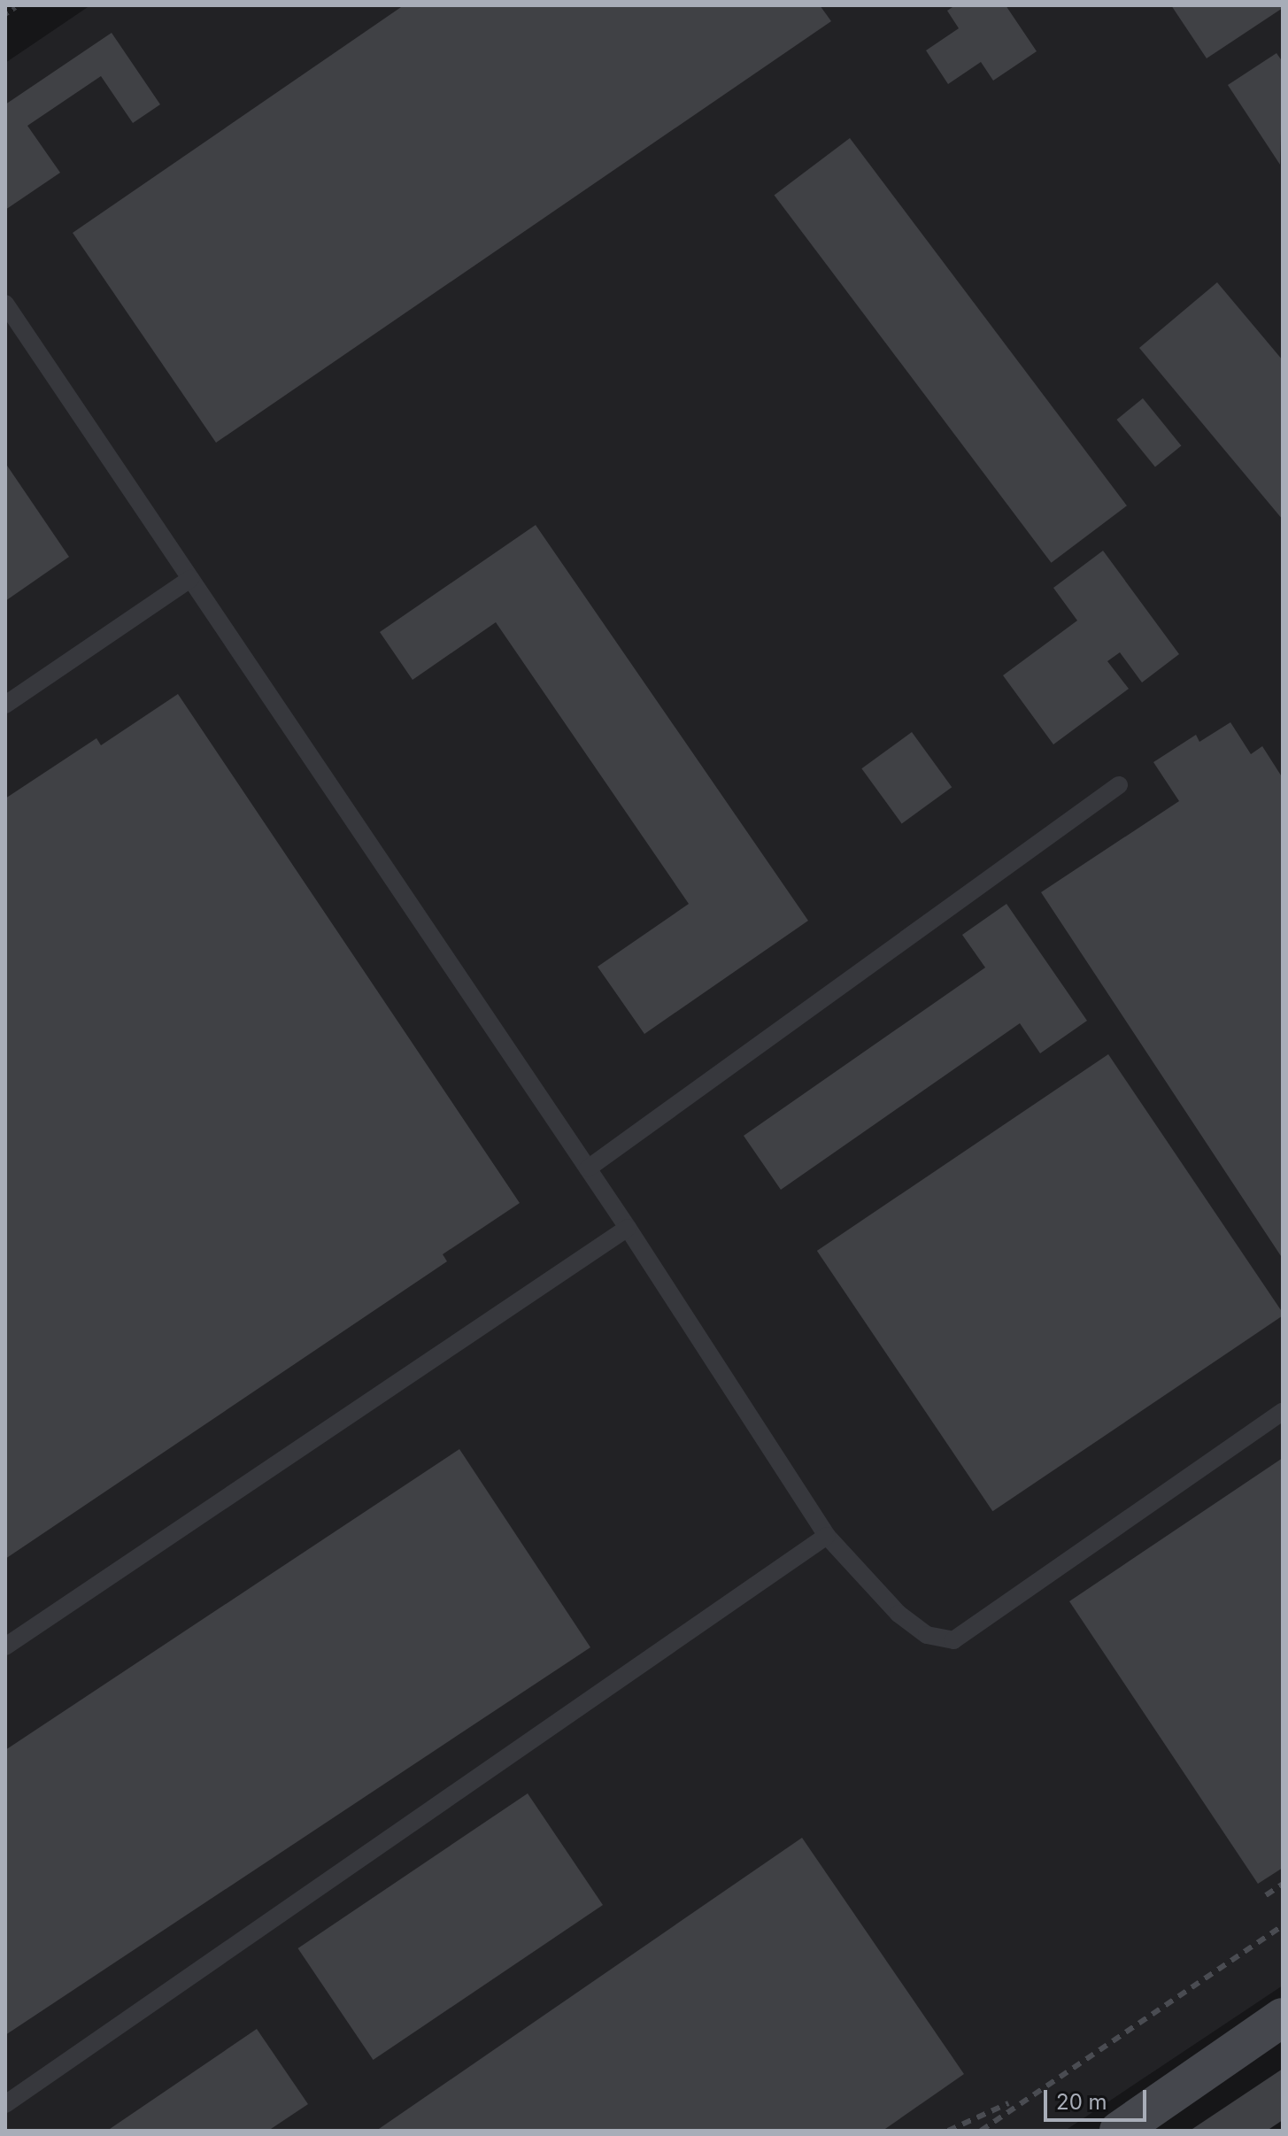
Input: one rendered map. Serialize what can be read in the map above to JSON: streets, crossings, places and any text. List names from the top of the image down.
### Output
{
  "scale_bar": "20 m"
}
